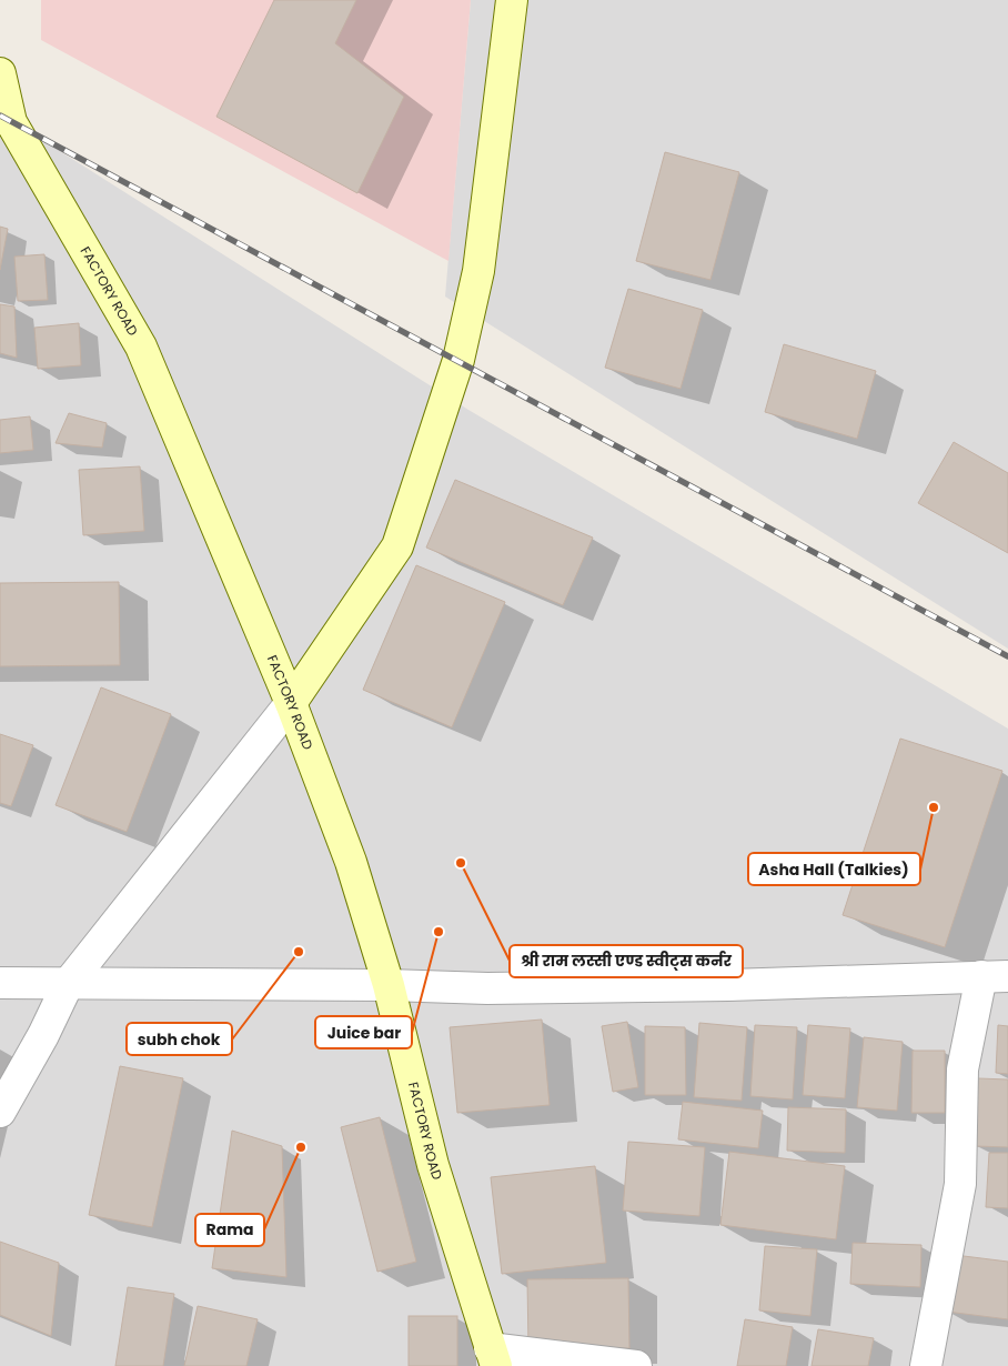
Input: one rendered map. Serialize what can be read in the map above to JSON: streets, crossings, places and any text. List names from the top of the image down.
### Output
{
  "streets": {
    "main road": ["FACTORY ROAD"]
  },
  "places": [
    "Asha Hall (Talkies)",
    "श्री राम लस्सी एण्ड स्वीट्स कर्नर",
    "Juice bar",
    "subh chok",
    "Rama"
  ]
}
